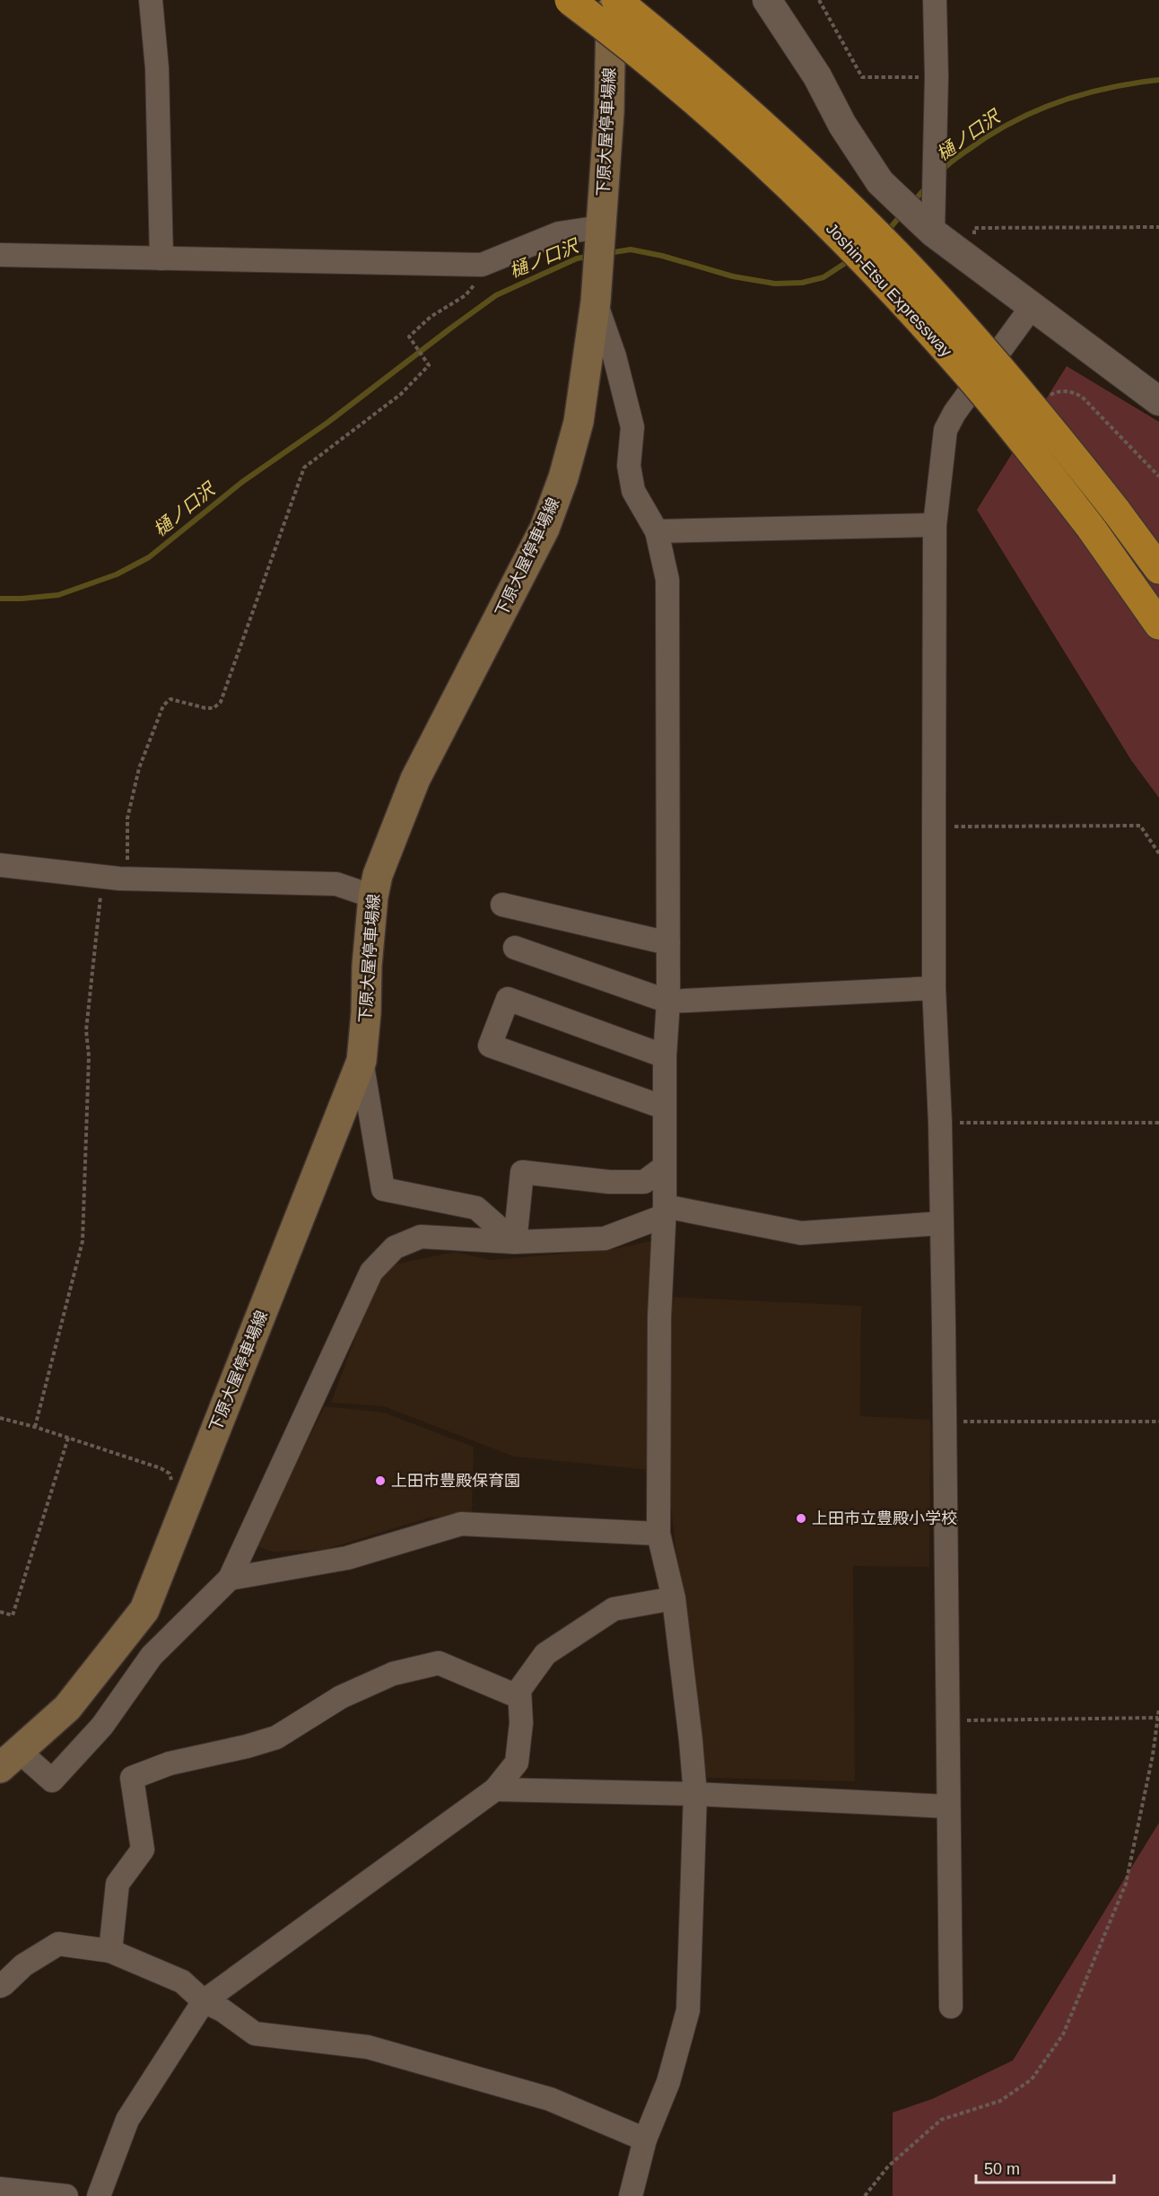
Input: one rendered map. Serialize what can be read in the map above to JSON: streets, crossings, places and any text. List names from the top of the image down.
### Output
{
  "streets": {
    "highway": ["Joshin-Etsu Expressway"],
    "main road": ["下原大屋停車場線"]
  },
  "water": ["樋ノ口沢"],
  "places": ["上田市豊殿保育園", "上田市立豊殿小学校"],
  "scale_bar": "50 m"
}
